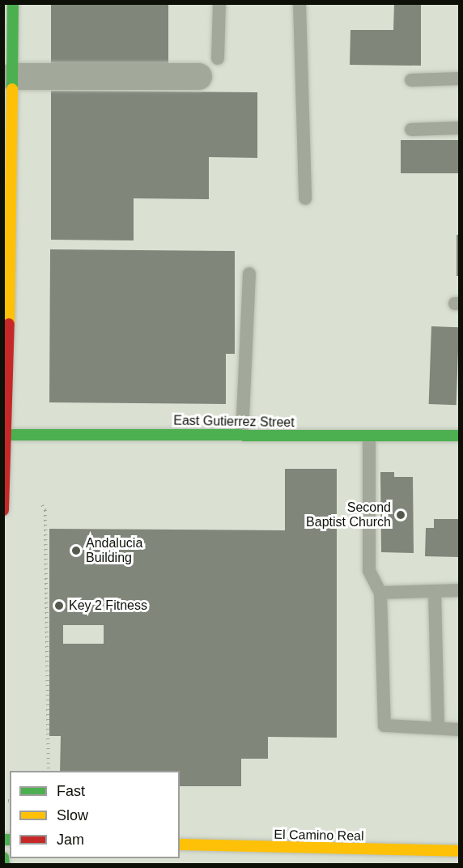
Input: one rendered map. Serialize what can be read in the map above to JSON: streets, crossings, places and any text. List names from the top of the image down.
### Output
{
  "streets": {
    "main road": ["East Gutierrez Street", "El Camino Real"]
  },
  "places": ["Second Baptist Church", "Andalucia Building", "Key 2 Fitness"],
  "legend": ["Fast", "Slow", "Jam"]
}
